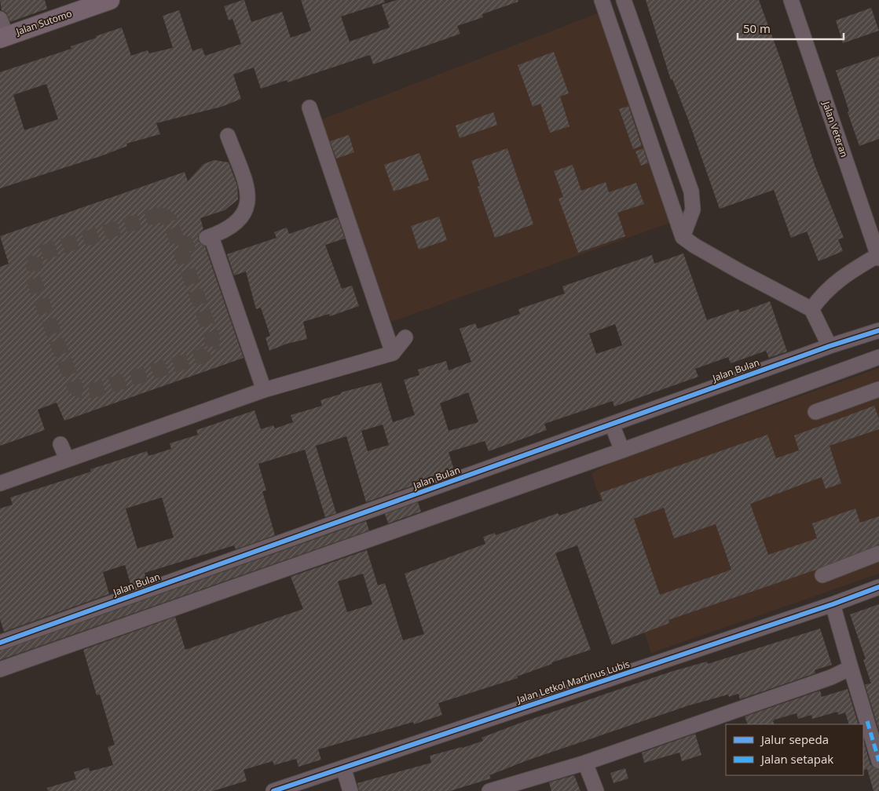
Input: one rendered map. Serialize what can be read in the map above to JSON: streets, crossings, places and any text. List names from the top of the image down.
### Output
{
  "streets": {
    "main road": ["Jalan Sutomo"],
    "street": ["Jalan Veteran", "Jalan Bulan", "Jalan Letkol Martinus Lubis"]
  },
  "legend": ["Jalur sepeda", "Jalan setapak"],
  "scale_bar": "50 m"
}
